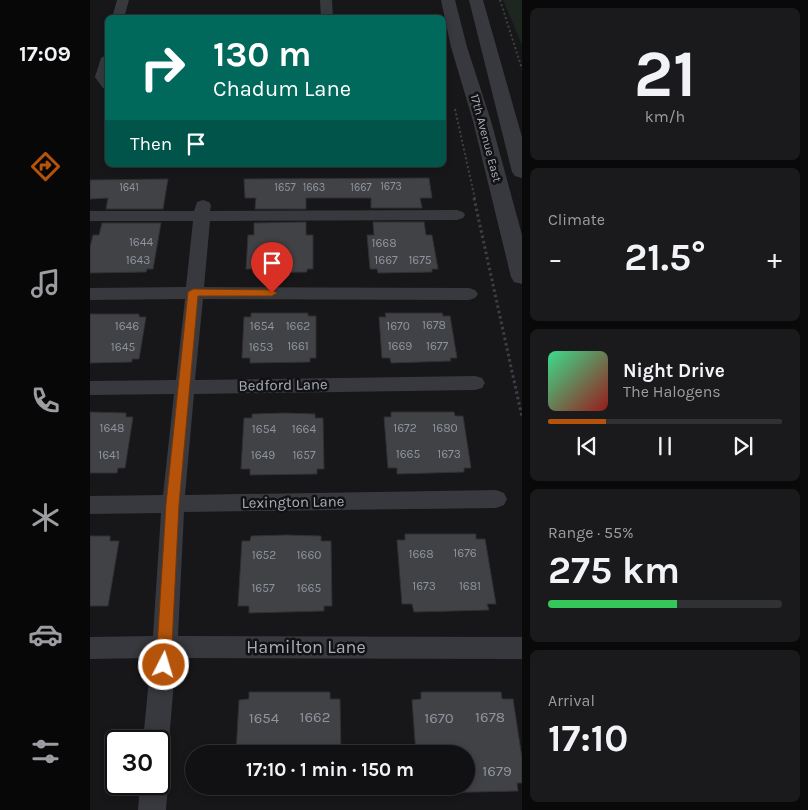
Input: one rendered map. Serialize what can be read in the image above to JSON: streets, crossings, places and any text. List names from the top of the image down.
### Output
{
  "streets": {
    "street": [
      "17th Avenue East",
      "Bedford Lane",
      "Lexington Lane",
      "Hamilton Lane"
    ]
  },
  "house_numbers": [
    "1673",
    "1641",
    "1657",
    "1663",
    "1667",
    "1644",
    "1668",
    "1643",
    "1667",
    "1675",
    "1678",
    "1646",
    "1654",
    "1662",
    "1670",
    "1661",
    "1669",
    "1677",
    "1645",
    "1653",
    "1648",
    "1672",
    "1680",
    "1654",
    "1664",
    "1665",
    "1673",
    "1641",
    "1649",
    "1657",
    "1676",
    "1668",
    "1652",
    "1660",
    "1673",
    "1681",
    "1657",
    "1665",
    "1662",
    "1678",
    "1654",
    "1670",
    "1679"
  ],
  "page": {
    "tabs": "17:09",
    "tile": [
      ["21", "km/h"],
      "Climate",
      ["Range · 55%", "275 km"],
      ["Arrival", "17:10"]
    ],
    "turn": ["130 m", "Chadum Lane"],
    "then": "Then",
    "heat": ["−", "21.5°", "+"],
    "song": ["Night Drive", "The Halogens"],
    "limit": "30",
    "trip": "17:10 · 1 min · 150 m"
  }
}
